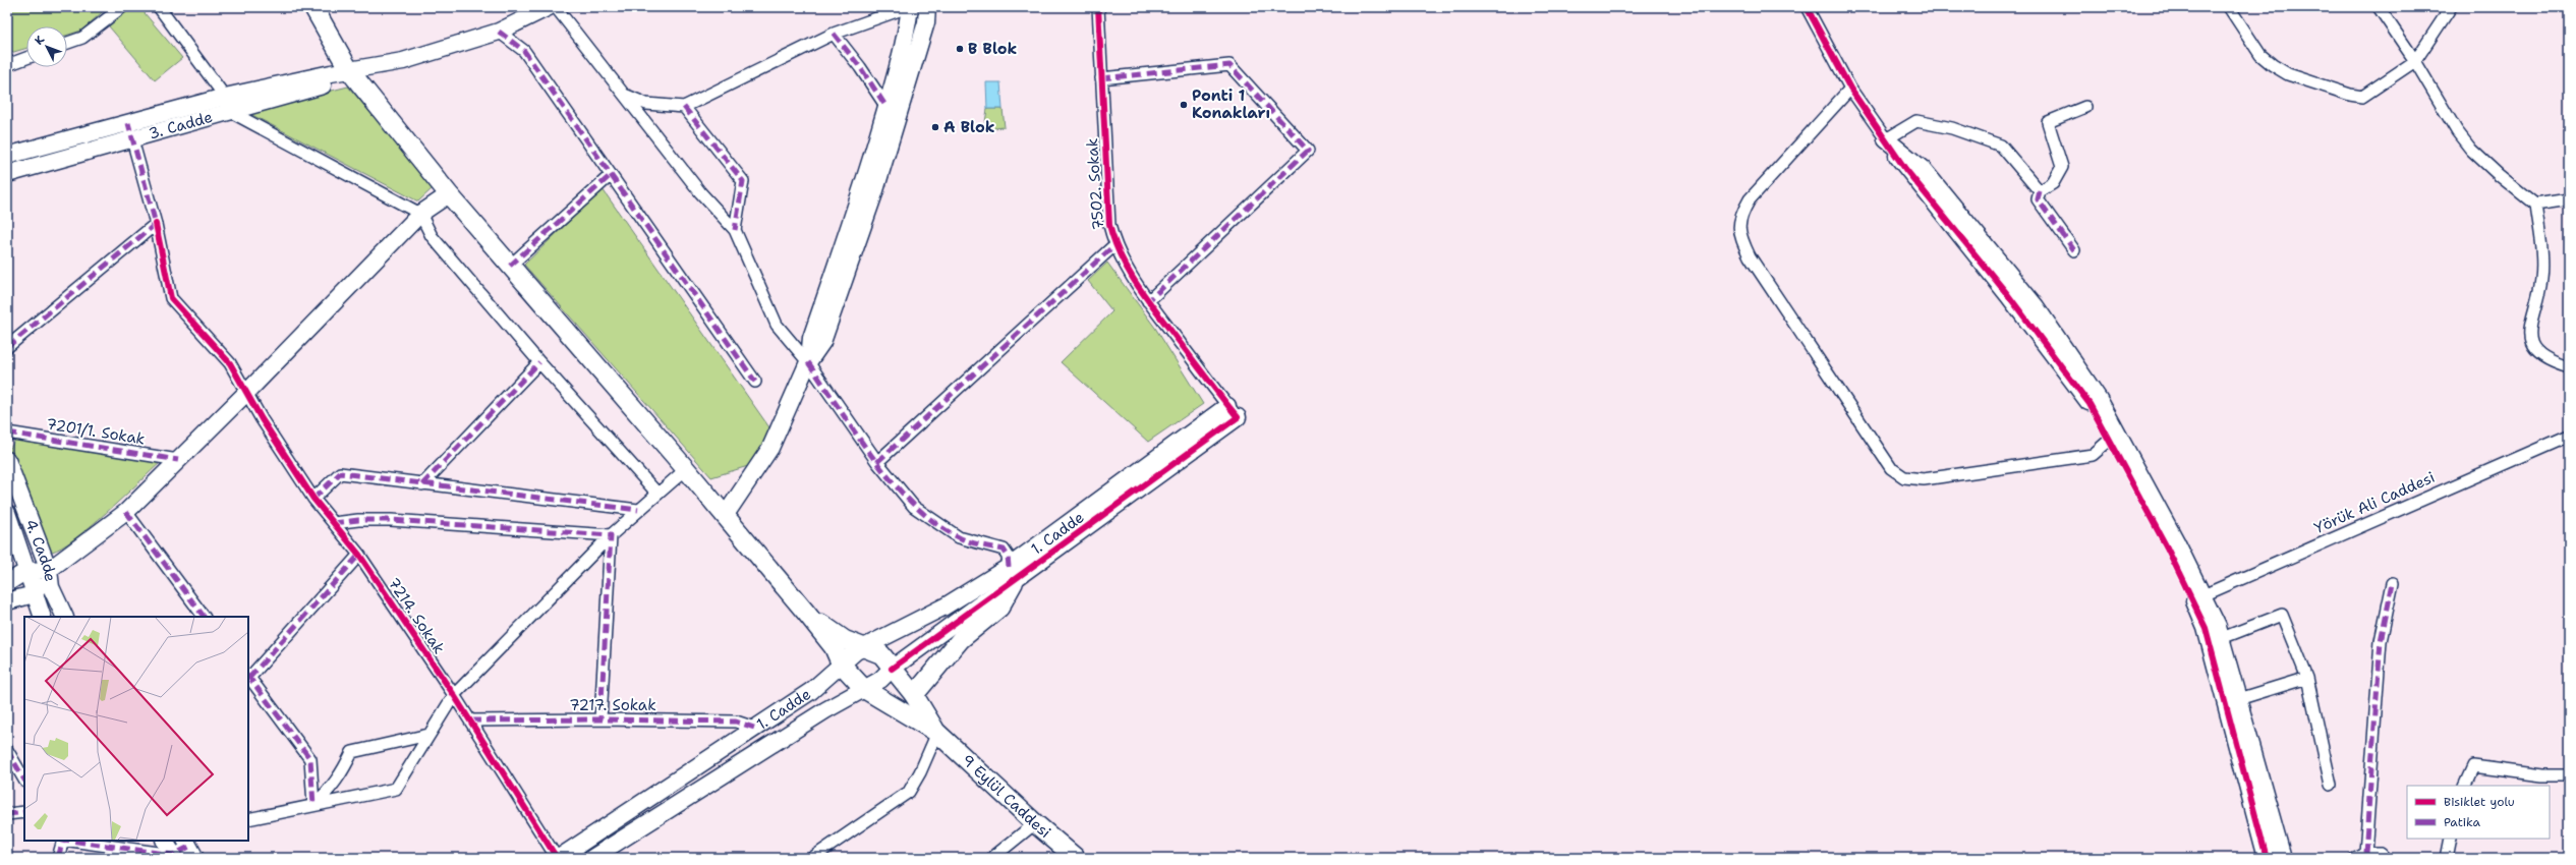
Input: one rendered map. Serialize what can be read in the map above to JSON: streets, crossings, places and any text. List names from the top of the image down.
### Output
{
  "streets": {
    "main road": ["9 Eylül Caddesi"],
    "street": [
      "3. Cadde",
      "7502. Sokak",
      "7201/1. Sokak",
      "Yörük Ali Caddesi",
      "1. Cadde",
      "4. Cadde",
      "7214. Sokak",
      "7217. Sokak"
    ]
  },
  "crossings": [
    ["3. Cadde", "7214. Sokak"],
    ["3. Cadde", "9 Eylül Caddesi"],
    ["7502. Sokak", "1. Cadde"],
    ["1. Cadde", "7214. Sokak"],
    ["1. Cadde", "7217. Sokak"],
    ["1. Cadde", "9 Eylül Caddesi"],
    ["7214. Sokak", "7217. Sokak"]
  ],
  "places": ["B Blok", "Ponti 1 Konakları", "A Blok"],
  "legend": ["Bisiklet yolu", "Patika"],
  "north": "top left"
}
